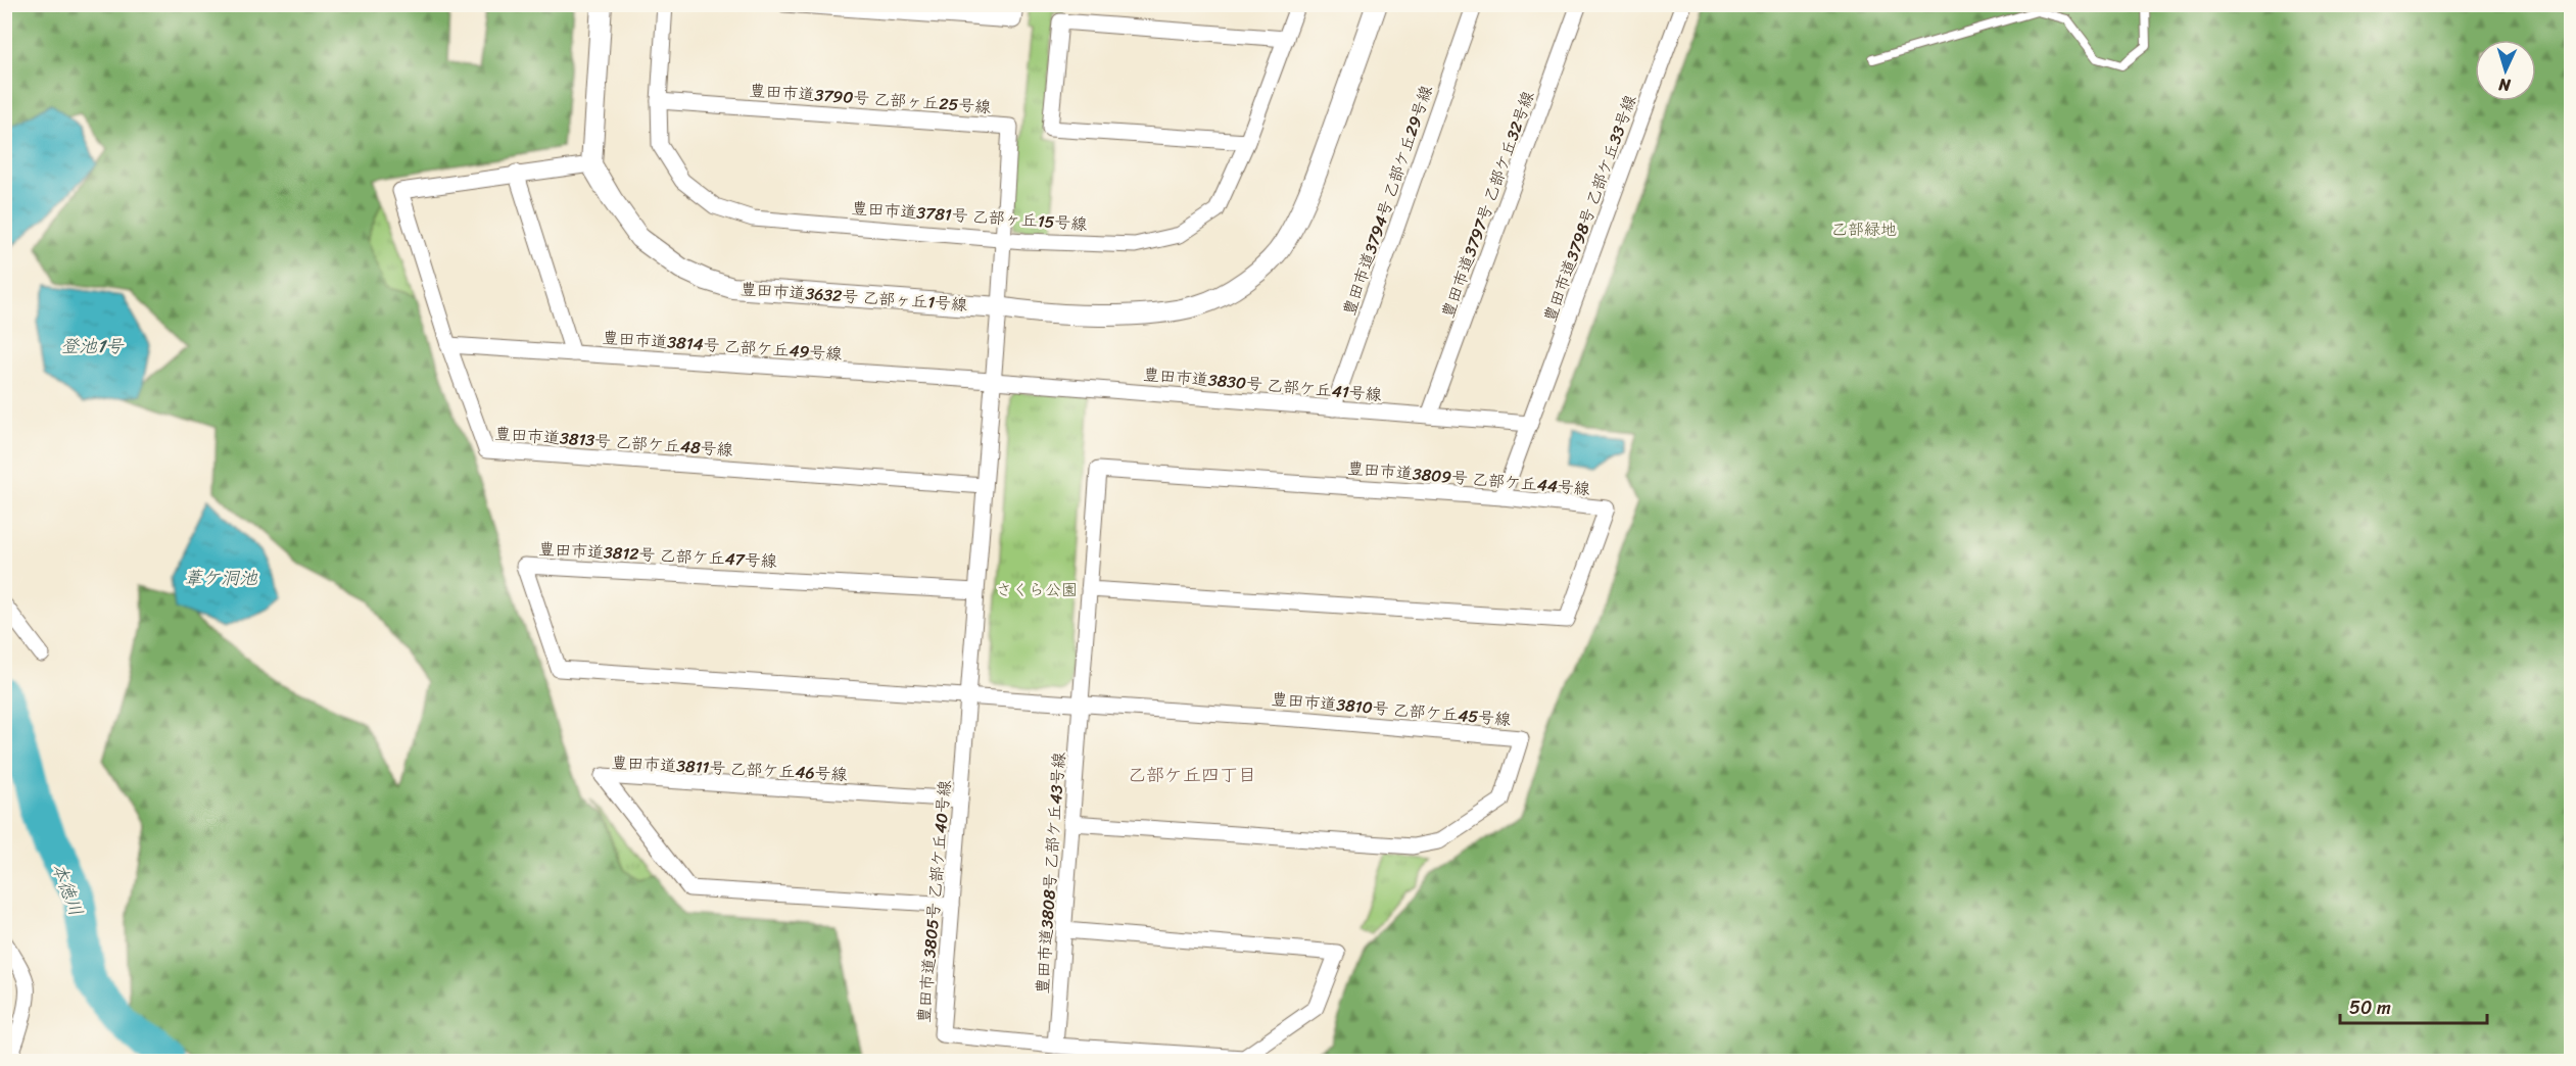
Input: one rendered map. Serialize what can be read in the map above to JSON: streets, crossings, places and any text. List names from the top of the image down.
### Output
{
  "streets": {
    "street": [
      "豊田市道3790号 乙部ヶ丘25号線",
      "豊田市道3794号 乙部ケ丘29号線",
      "豊田市道3797号 乙部ケ丘32号線",
      "豊田市道3798号 乙部ケ丘33号線",
      "豊田市道3781号 乙部ヶ丘15号線",
      "豊田市道3632号 乙部ヶ丘1号線",
      "豊田市道3814号 乙部ケ丘49号線",
      "豊田市道3830号 乙部ケ丘41号線",
      "豊田市道3813号 乙部ケ丘48号線",
      "豊田市道3809号 乙部ケ丘44号線",
      "豊田市道3812号 乙部ケ丘47号線",
      "豊田市道3810号 乙部ケ丘45号線",
      "豊田市道3811号 乙部ケ丘46号線",
      "豊田市道3808号 乙部ケ丘43号線",
      "豊田市道3805号 乙部ケ丘40号線"
    ]
  },
  "crossings": [
    ["豊田市道3790号 乙部ヶ丘25号線", "豊田市道3781号 乙部ヶ丘15号線"],
    ["豊田市道3790号 乙部ヶ丘25号線", "豊田市道3632号 乙部ヶ丘1号線"],
    ["豊田市道3790号 乙部ヶ丘25号線", "豊田市道3805号 乙部ケ丘40号線"],
    ["豊田市道3794号 乙部ケ丘29号線", "豊田市道3830号 乙部ケ丘41号線"],
    ["豊田市道3797号 乙部ケ丘32号線", "豊田市道3830号 乙部ケ丘41号線"],
    ["豊田市道3798号 乙部ケ丘33号線", "豊田市道3830号 乙部ケ丘41号線"],
    ["豊田市道3798号 乙部ケ丘33号線", "豊田市道3809号 乙部ケ丘44号線"],
    ["豊田市道3632号 乙部ヶ丘1号線", "豊田市道3813号 乙部ケ丘48号線"],
    ["豊田市道3632号 乙部ヶ丘1号線", "豊田市道3805号 乙部ケ丘40号線"],
    ["豊田市道3814号 乙部ケ丘49号線", "豊田市道3830号 乙部ケ丘41号線"],
    ["豊田市道3814号 乙部ケ丘49号線", "豊田市道3813号 乙部ケ丘48号線"],
    ["豊田市道3814号 乙部ケ丘49号線", "豊田市道3805号 乙部ケ丘40号線"],
    ["豊田市道3830号 乙部ケ丘41号線", "豊田市道3805号 乙部ケ丘40号線"],
    ["豊田市道3813号 乙部ケ丘48号線", "豊田市道3805号 乙部ケ丘40号線"],
    ["豊田市道3809号 乙部ケ丘44号線", "豊田市道3808号 乙部ケ丘43号線"],
    ["豊田市道3812号 乙部ケ丘47号線", "豊田市道3805号 乙部ケ丘40号線"],
    ["豊田市道3810号 乙部ケ丘45号線", "豊田市道3808号 乙部ケ丘43号線"],
    ["豊田市道3811号 乙部ケ丘46号線", "豊田市道3805号 乙部ケ丘40号線"],
    ["豊田市道3808号 乙部ケ丘43号線", "豊田市道3805号 乙部ケ丘40号線"]
  ],
  "districts": ["乙部ケ丘四丁目"],
  "water": ["登池1号", "葦ケ洞池", "本徳川"],
  "parks": ["乙部緑地", "さくら公園"],
  "scale_bar": "50 m",
  "north": "bottom"
}
